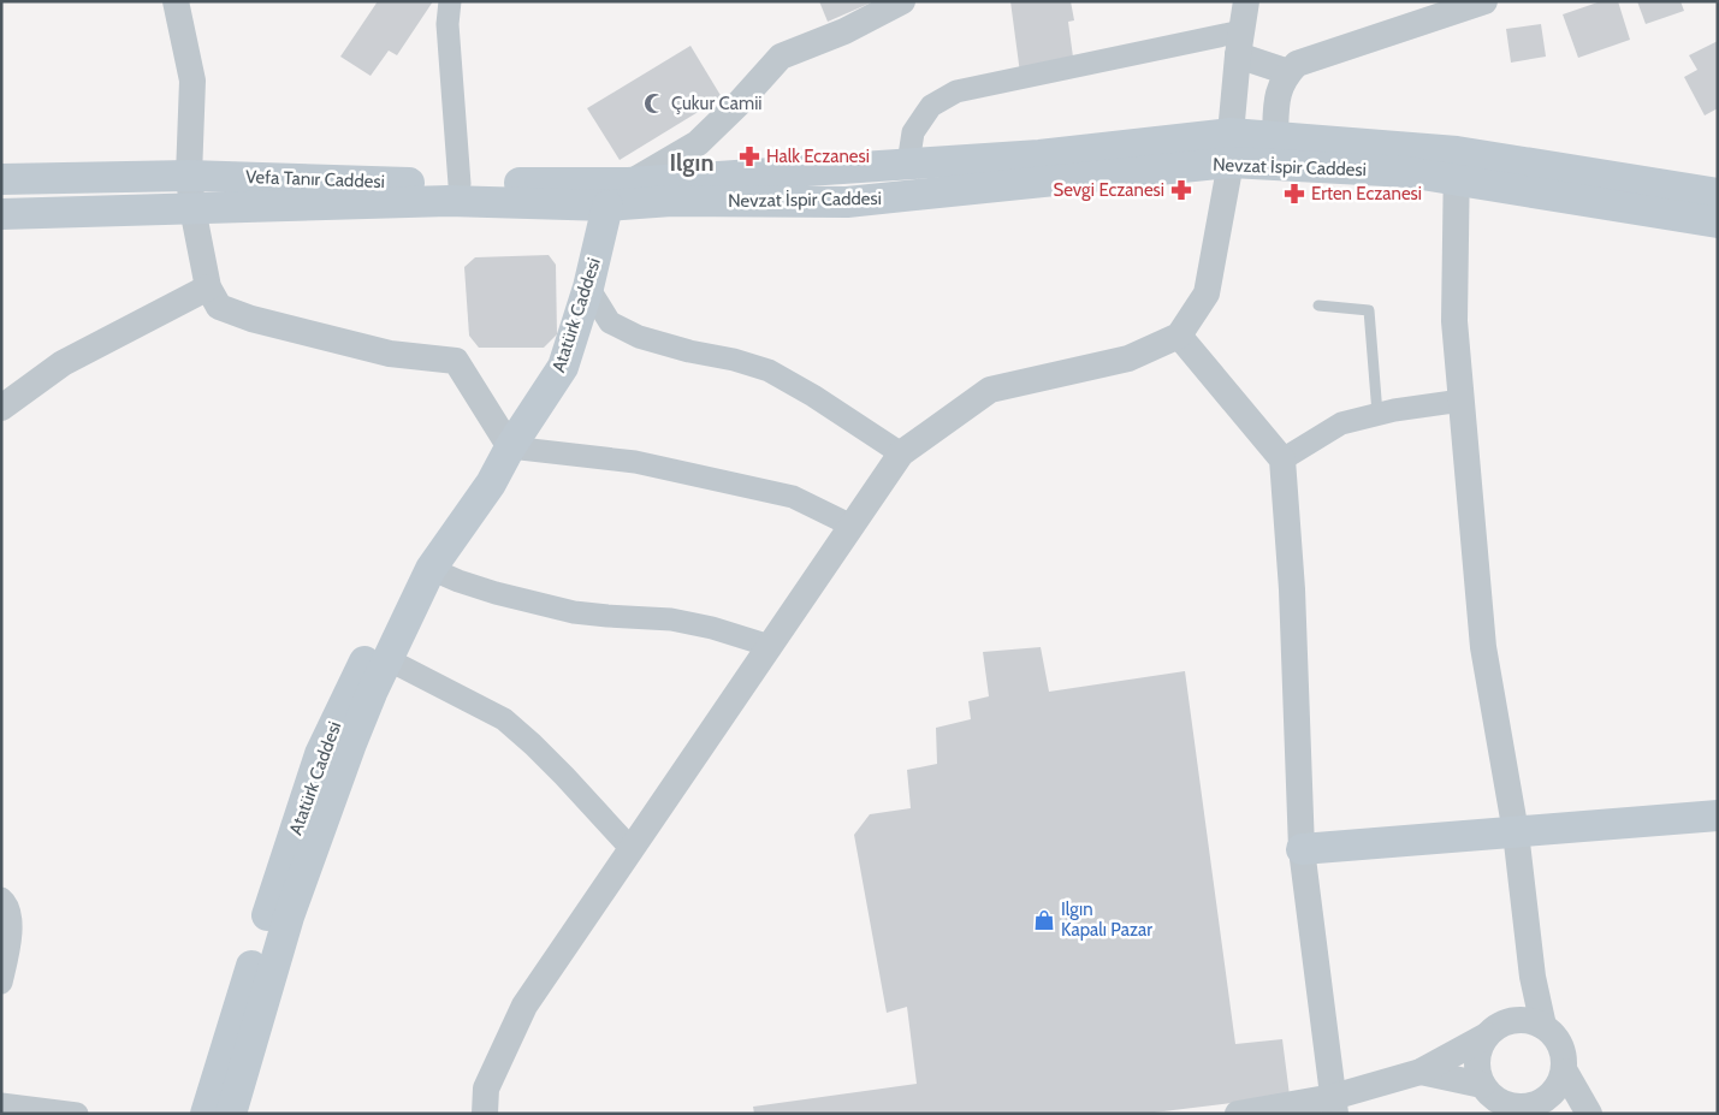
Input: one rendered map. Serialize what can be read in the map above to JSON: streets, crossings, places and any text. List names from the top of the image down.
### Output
{
  "streets": {
    "main road": ["Nevzat İspir Caddesi", "Vefa Tanır Caddesi", "Atatürk Caddesi"]
  },
  "crossings": [
    ["Nevzat İspir Caddesi", "Vefa Tanır Caddesi"],
    ["Nevzat İspir Caddesi", "Atatürk Caddesi"],
    ["Vefa Tanır Caddesi", "Atatürk Caddesi"]
  ],
  "districts": ["Ilgın"],
  "places": {
    "mosque": ["Çukur Camii"],
    "pharmacy": ["Halk Eczanesi", "Sevgi Eczanesi", "Erten Eczanesi"],
    "shop": ["Ilgın Kapalı Pazar"]
  }
}
